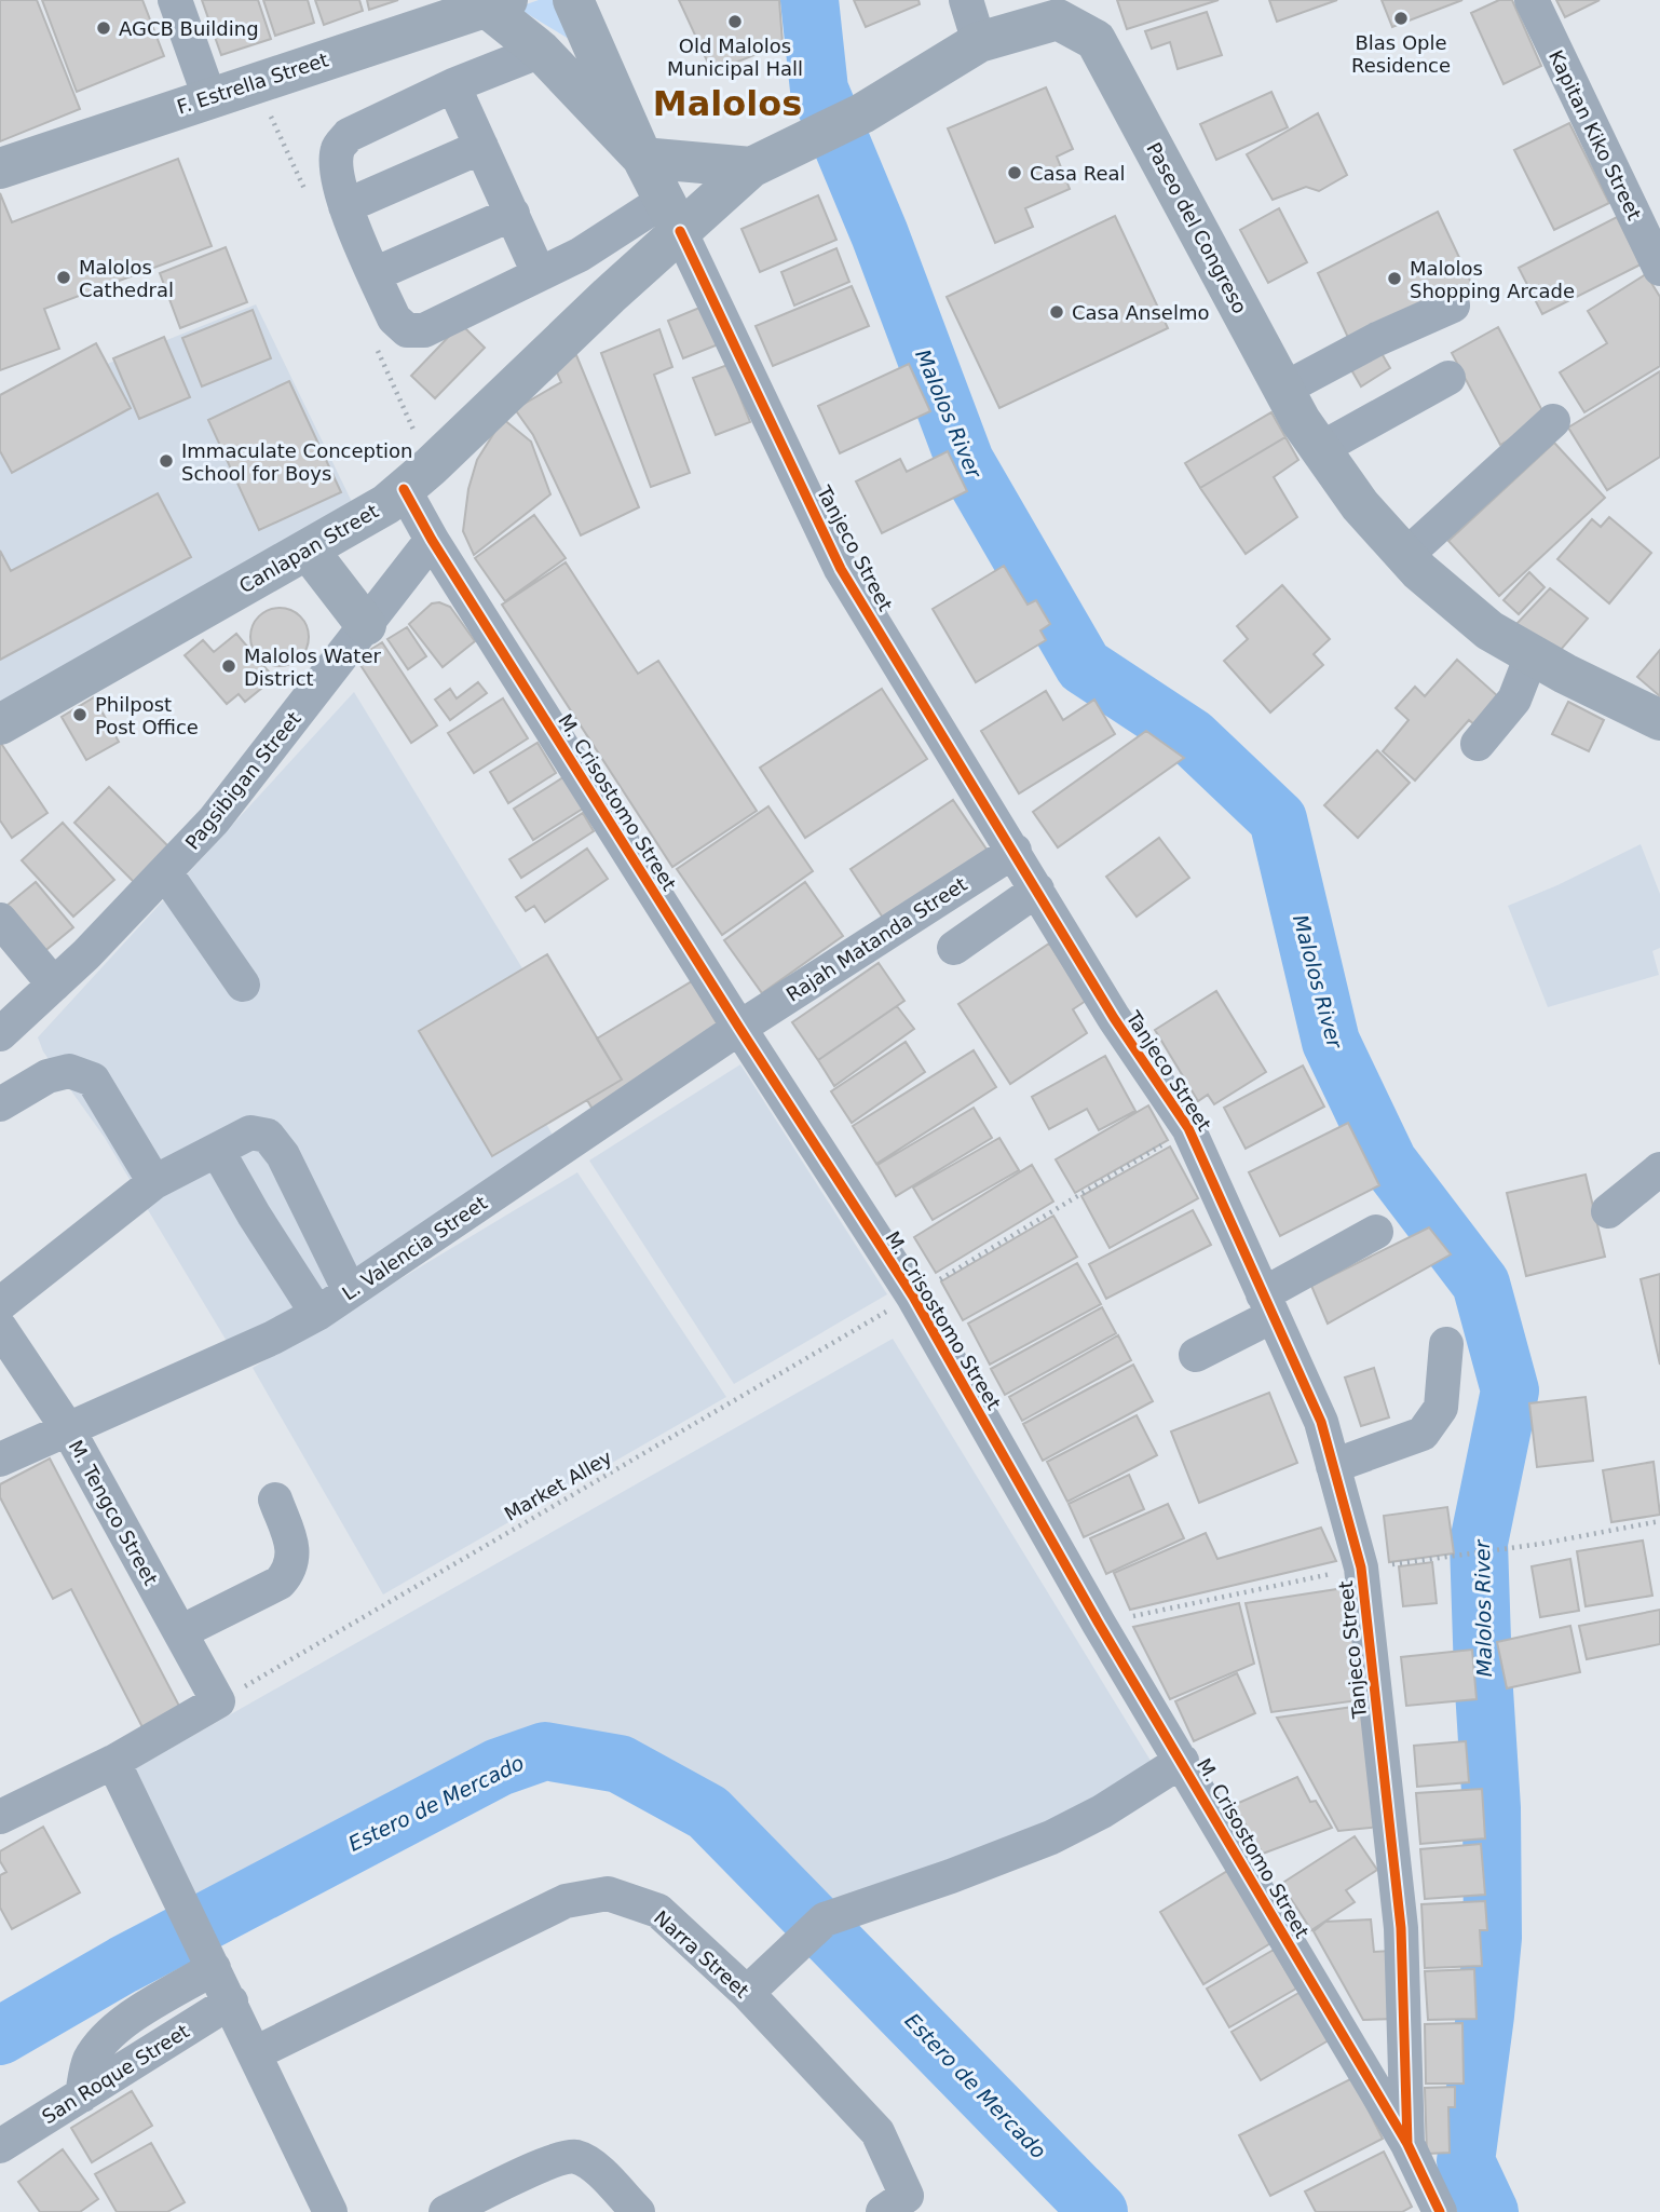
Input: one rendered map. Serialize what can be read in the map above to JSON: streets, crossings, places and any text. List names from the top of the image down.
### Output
{
  "streets": {
    "main road": ["F. Estrella Street", "Paseo del Congreso", "Canlapan Street"],
    "street": [
      "Kapitan Kiko Street",
      "Tanjeco Street",
      "Pagsibigan Street",
      "M. Crisostomo Street",
      "Rajah Matanda Street",
      "L. Valencia Street",
      "M. Tengco Street",
      "Narra Street",
      "San Roque Street"
    ],
    "path": ["Market Alley"]
  },
  "crossings": [
    ["Paseo del Congreso", "Canlapan Street"],
    ["Paseo del Congreso", "Tanjeco Street"],
    ["Canlapan Street", "Tanjeco Street"],
    ["Canlapan Street", "M. Crisostomo Street"],
    ["Tanjeco Street", "M. Crisostomo Street"],
    ["Tanjeco Street", "Rajah Matanda Street"],
    ["Tanjeco Street", "Market Alley"],
    ["Pagsibigan Street", "M. Crisostomo Street"],
    ["M. Crisostomo Street", "Rajah Matanda Street"],
    ["M. Crisostomo Street", "L. Valencia Street"],
    ["M. Crisostomo Street", "Market Alley"],
    ["Rajah Matanda Street", "L. Valencia Street"],
    ["L. Valencia Street", "M. Tengco Street"],
    ["Market Alley", "M. Tengco Street"]
  ],
  "districts": ["Malolos"],
  "water": ["Malolos River", "Estero de Mercado"],
  "places": [
    "Blas Ople Residence",
    "Old Malolos Municipal Hall",
    "AGCB Building",
    "Casa Real",
    "Malolos Cathedral",
    "Malolos Shopping Arcade",
    "Casa Anselmo",
    "Immaculate Conception School for Boys",
    "Malolos Water District",
    "Philpost Post Office"
  ]
}
